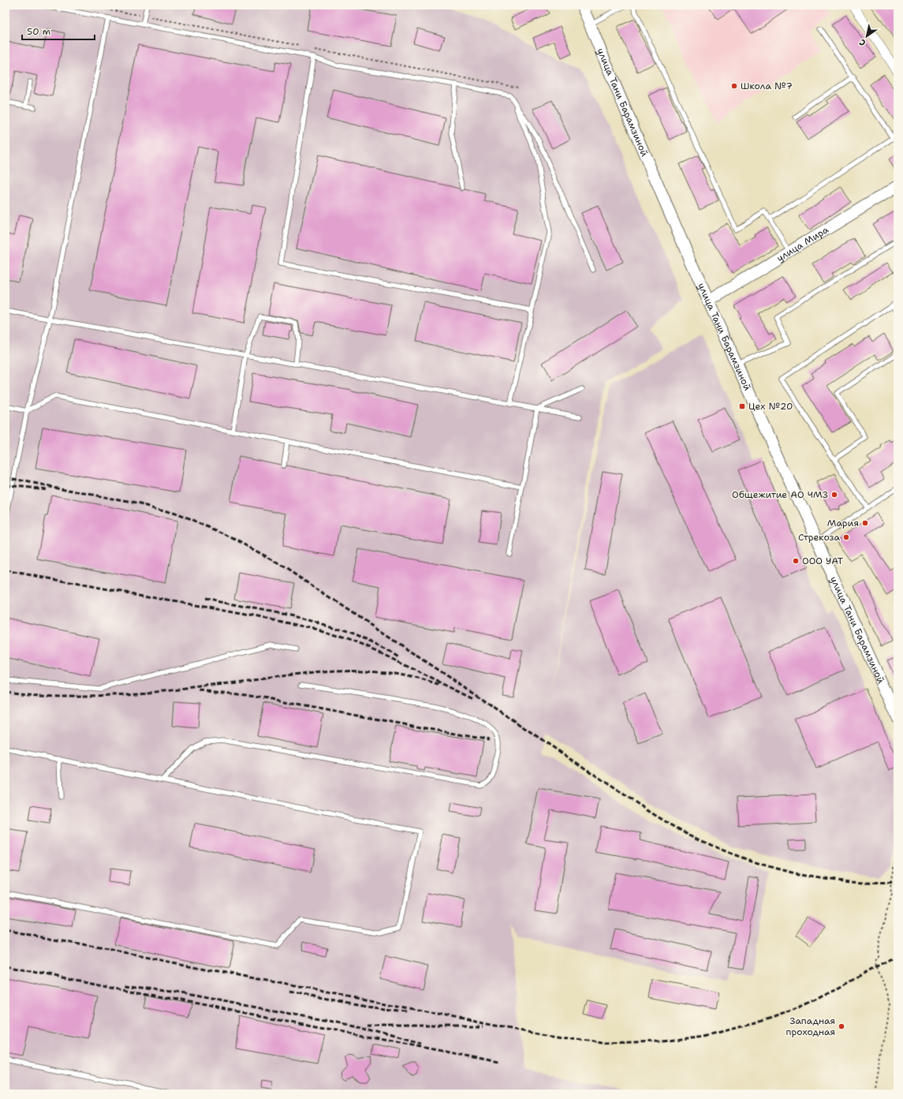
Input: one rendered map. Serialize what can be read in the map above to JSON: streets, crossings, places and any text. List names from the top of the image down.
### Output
{
  "streets": {
    "street": ["улица Тани Барамзиной", "улица Мира"]
  },
  "crossings": [
    ["улица Тани Барамзиной", "улица Мира"]
  ],
  "places": {
    "other": [
      "Школа №7",
      "Общежитие АО ЧМЗ",
      "Мария",
      "Стрекоза",
      "ООО УАТ",
      "Западная проходная"
    ],
    "transit": ["Цех №20"]
  },
  "scale_bar": "50 m",
  "north": "bottom left"
}
